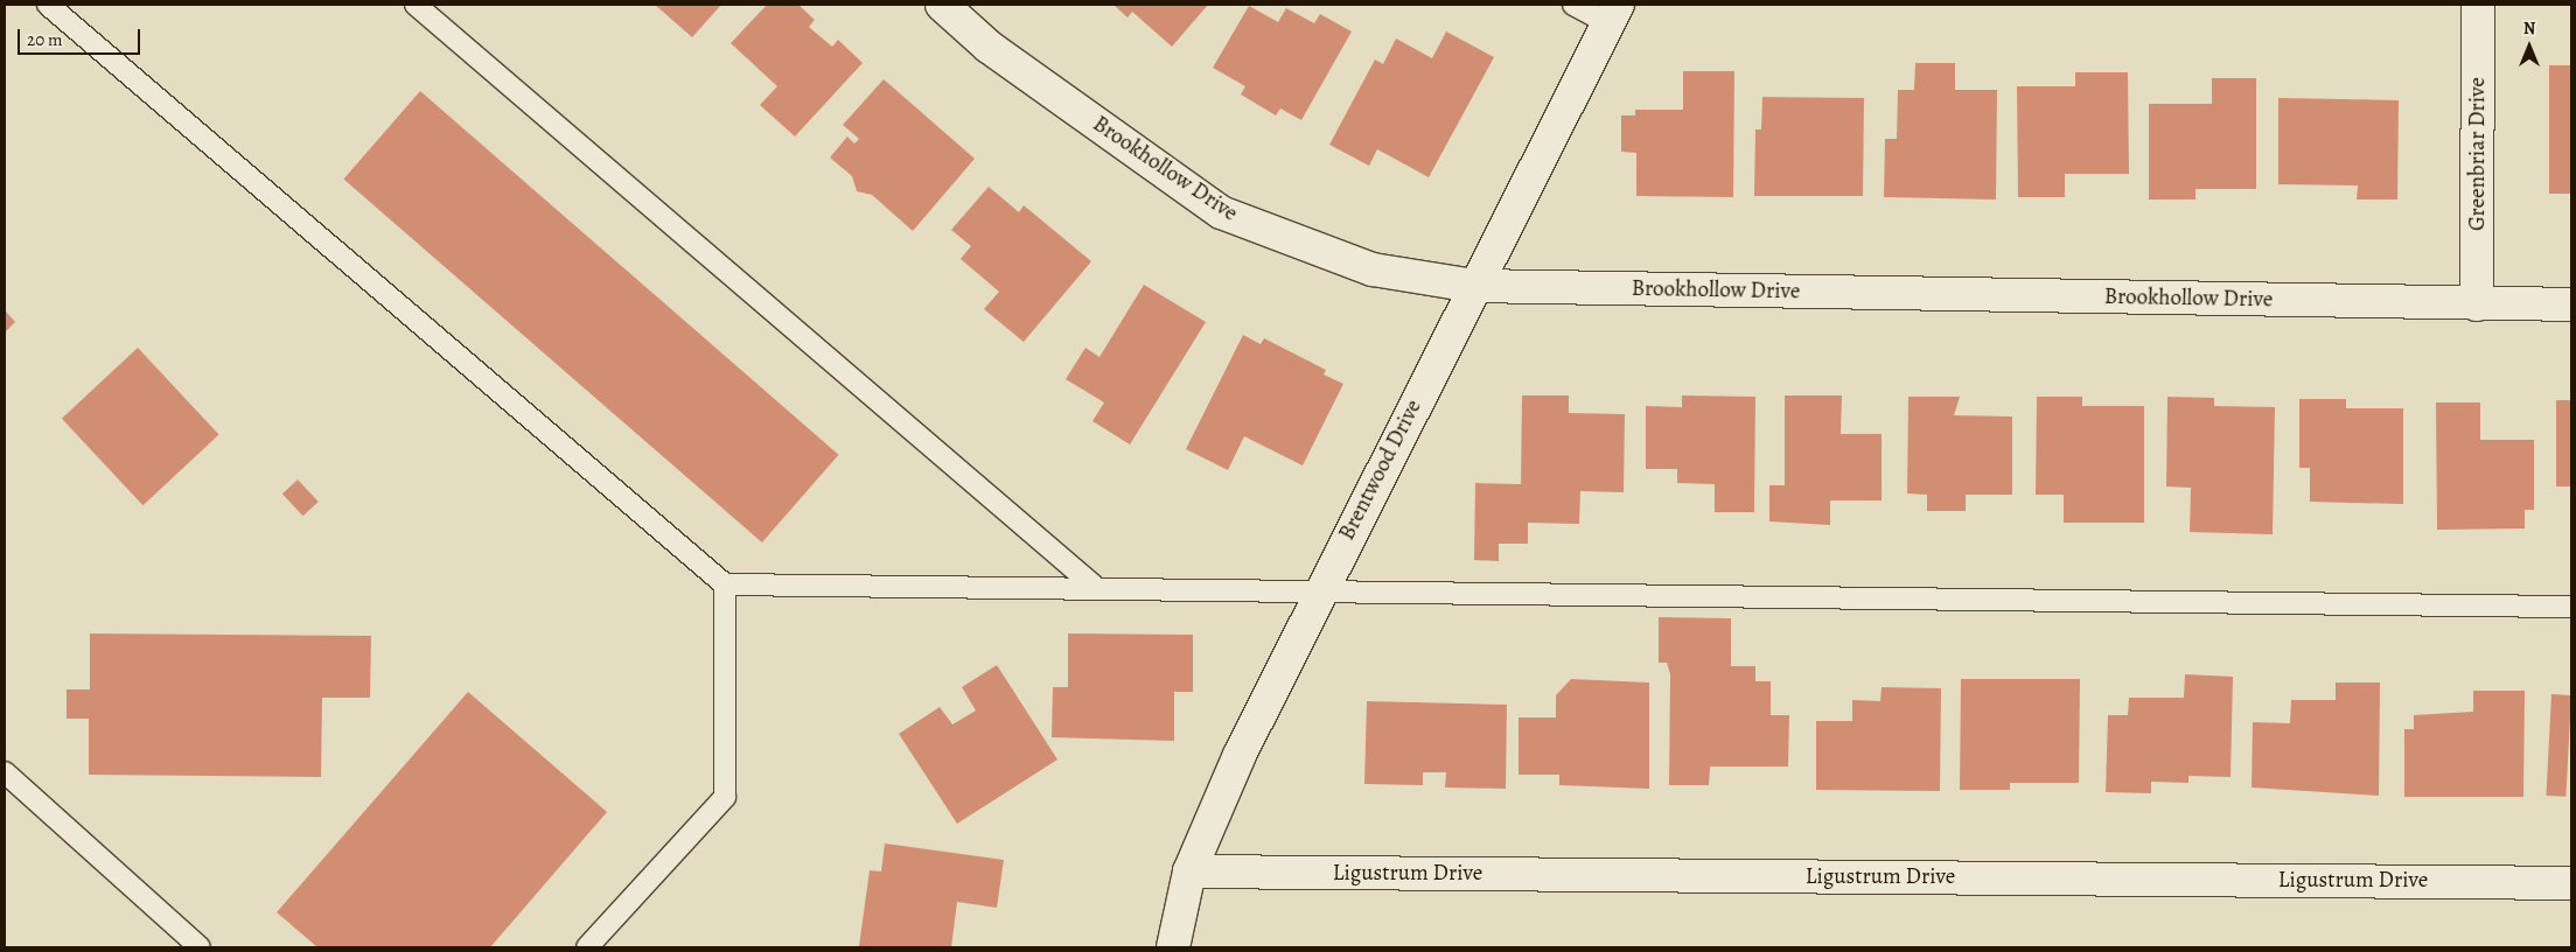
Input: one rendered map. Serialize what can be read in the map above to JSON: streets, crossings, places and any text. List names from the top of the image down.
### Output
{
  "streets": {
    "street": [
      "Greenbriar Drive",
      "Brookhollow Drive",
      "Brentwood Drive",
      "Ligustrum Drive"
    ]
  },
  "crossings": [
    ["Greenbriar Drive", "Brookhollow Drive"],
    ["Brookhollow Drive", "Brentwood Drive"],
    ["Brentwood Drive", "Ligustrum Drive"]
  ],
  "scale_bar": "20 m",
  "north": "top"
}
